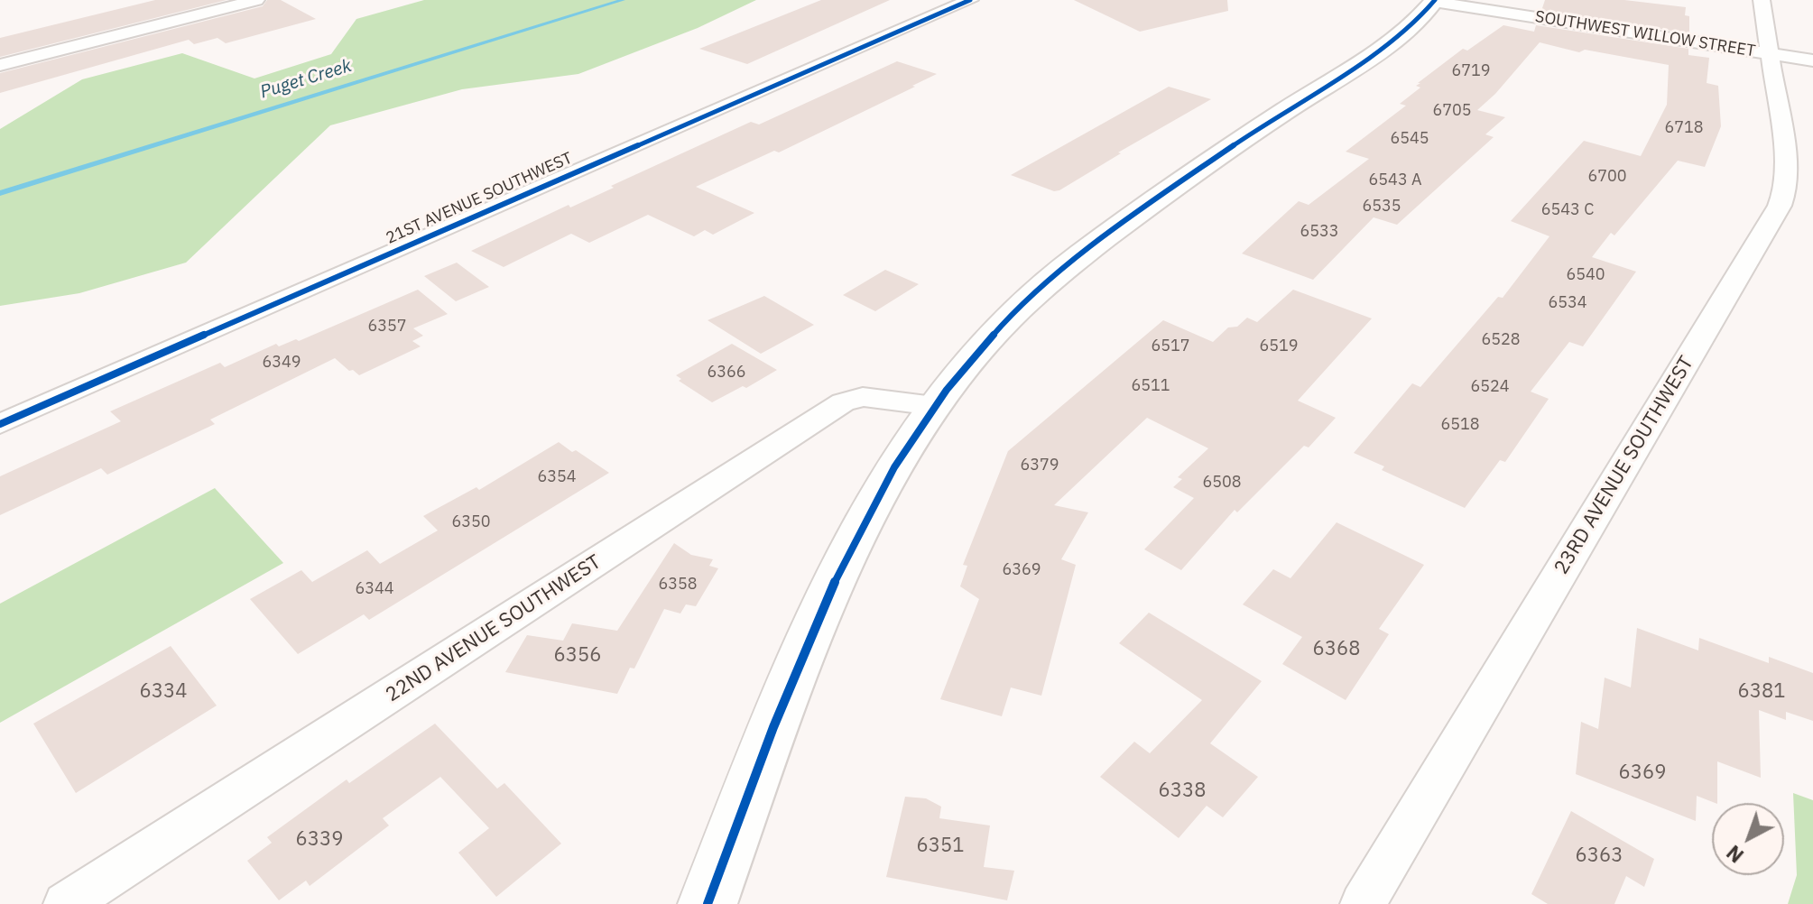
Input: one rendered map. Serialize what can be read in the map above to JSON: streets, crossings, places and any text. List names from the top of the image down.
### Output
{
  "streets": {
    "street": [
      "SOUTHWEST WILLOW STREET",
      "21ST AVENUE SOUTHWEST",
      "23RD AVENUE SOUTHWEST",
      "22ND AVENUE SOUTHWEST"
    ]
  },
  "crossings": [
    ["SOUTHWEST WILLOW STREET", "23RD AVENUE SOUTHWEST"]
  ],
  "water": ["Puget Creek"],
  "house_numbers": [
    "6719",
    "6705",
    "6718",
    "6545",
    "6700",
    "6543 A",
    "6535",
    "6543 C",
    "6533",
    "6540",
    "6534",
    "6357",
    "6528",
    "6517",
    "6519",
    "6349",
    "6366",
    "6511",
    "6524",
    "6518",
    "6379",
    "6354",
    "6508",
    "6350",
    "6369",
    "6358",
    "6344",
    "6368",
    "6356",
    "6334",
    "6381",
    "6369",
    "6338",
    "6339",
    "6351",
    "6363"
  ],
  "north": "bottom left"
}
